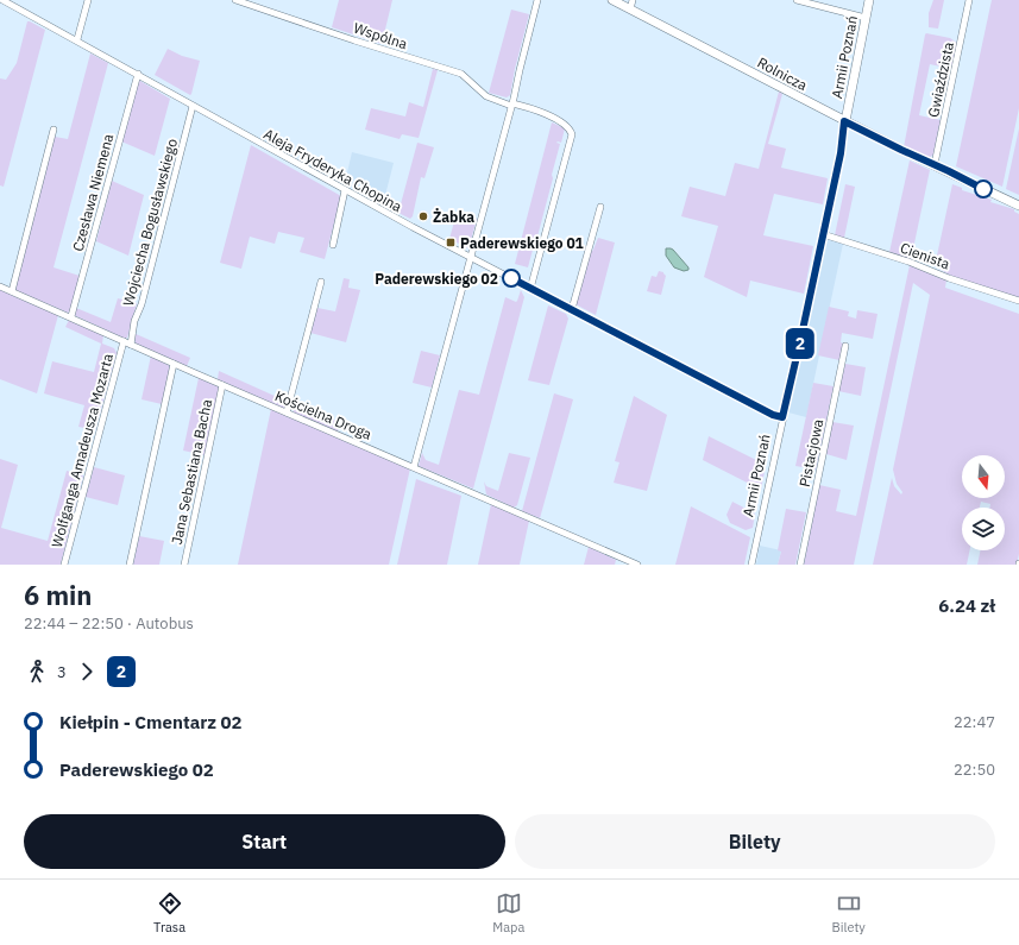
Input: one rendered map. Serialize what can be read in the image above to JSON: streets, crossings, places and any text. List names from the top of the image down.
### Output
{
  "streets": {
    "street": [
      "Wspólna",
      "Armii Poznań",
      "Rolnicza",
      "Gwiaździsta",
      "Aleja Fryderyka Chopina",
      "Czesława Niemena",
      "Wojciecha Bogusławskiego",
      "Cienista",
      "Kościelna Droga",
      "Wolfganga Amadeusza Mozarta",
      "Pistacjowa",
      "Jana Sebastiana Bacha"
    ]
  },
  "crossings": [
    ["Wspólna", "Aleja Fryderyka Chopina"],
    ["Armii Poznań", "Rolnicza"],
    ["Armii Poznań", "Aleja Fryderyka Chopina"],
    ["Armii Poznań", "Cienista"],
    ["Rolnicza", "Gwiaździsta"],
    ["Aleja Fryderyka Chopina", "Czesława Niemena"],
    ["Aleja Fryderyka Chopina", "Wojciecha Bogusławskiego"],
    ["Czesława Niemena", "Kościelna Droga"],
    ["Wojciecha Bogusławskiego", "Kościelna Droga"],
    ["Kościelna Droga", "Wolfganga Amadeusza Mozarta"],
    ["Kościelna Droga", "Jana Sebastiana Bacha"]
  ],
  "places": {
    "other": ["Żabka", "Paderewskiego 02"],
    "transit": ["Paderewskiego 01"]
  },
  "lines": ["bus line 2"],
  "north": "bottom",
  "page": {
    "on_map": "2",
    "heading": ["6 min", "22:44 – 22:50 · Autobus", "6.24 zł"],
    "legs": ["3", "2"],
    "list": [
      {
        "name": "Kiełpin - Cmentarz 02",
        "value": "22:47"
      },
      {
        "name": "Paderewskiego 02",
        "value": "22:50"
      }
    ],
    "buttons": ["Start", "Bilety"],
    "tabs": ["Trasa", "Mapa", "Bilety"]
  }
}
